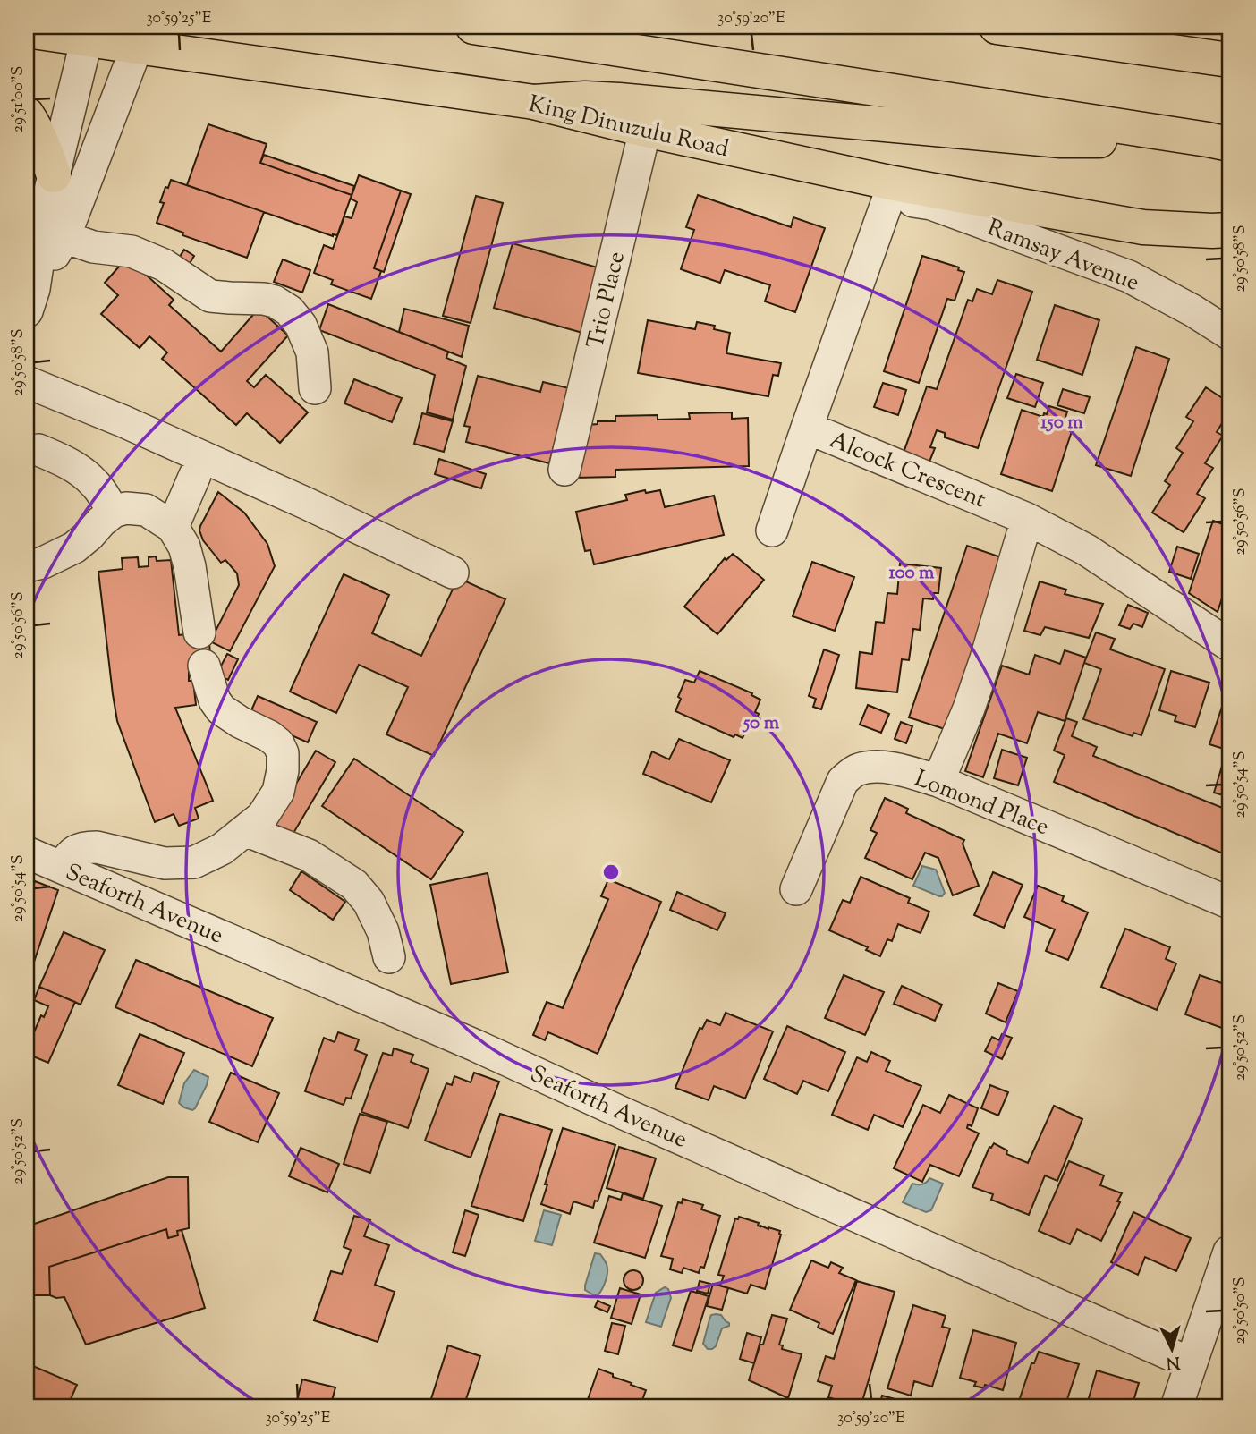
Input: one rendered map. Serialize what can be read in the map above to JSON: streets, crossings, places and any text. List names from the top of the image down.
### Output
{
  "streets": {
    "main road": ["King Dinuzulu Road"],
    "street": [
      "Ramsay Avenue",
      "Trio Place",
      "Alcock Crescent",
      "Lomond Place",
      "Seaforth Avenue"
    ]
  },
  "crossings": [
    ["King Dinuzulu Road", "Ramsay Avenue"],
    ["King Dinuzulu Road", "Trio Place"],
    ["King Dinuzulu Road", "Alcock Crescent"],
    ["Ramsay Avenue", "Alcock Crescent"]
  ],
  "north": "bottom",
  "coordinates": [
    "30°59'25\"E",
    "30°59'20\"E",
    "29°51'00\"S",
    "29°50'58\"S",
    "29°50'56\"S",
    "29°50'54\"S",
    "29°50'52\"S",
    "29°50'50\"S"
  ],
  "rings": ["150 m", "100 m", "50 m"]
}
